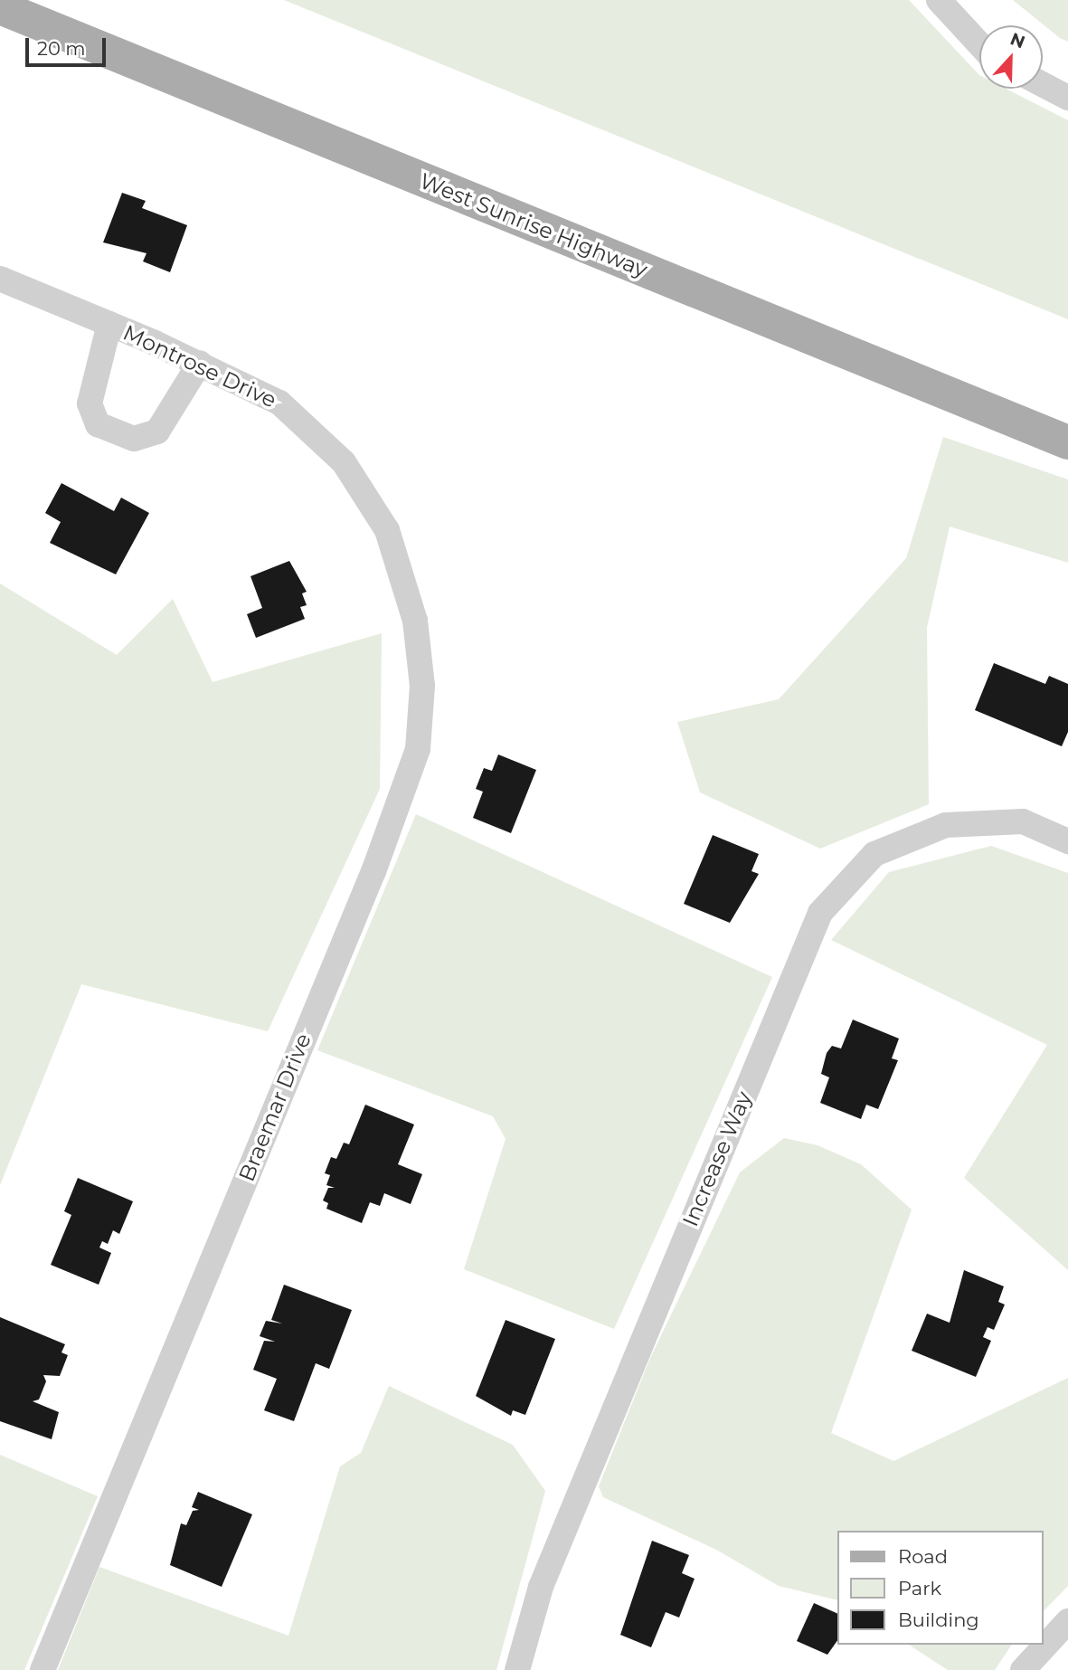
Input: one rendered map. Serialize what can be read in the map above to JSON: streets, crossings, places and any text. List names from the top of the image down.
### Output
{
  "streets": {
    "main road": ["West Sunrise Highway"],
    "street": ["Montrose Drive", "Braemar Drive", "Increase Way"]
  },
  "crossings": [
    ["Montrose Drive", "Braemar Drive"]
  ],
  "legend": ["Road", "Park", "Building"],
  "scale_bar": "20 m",
  "north": "top"
}
